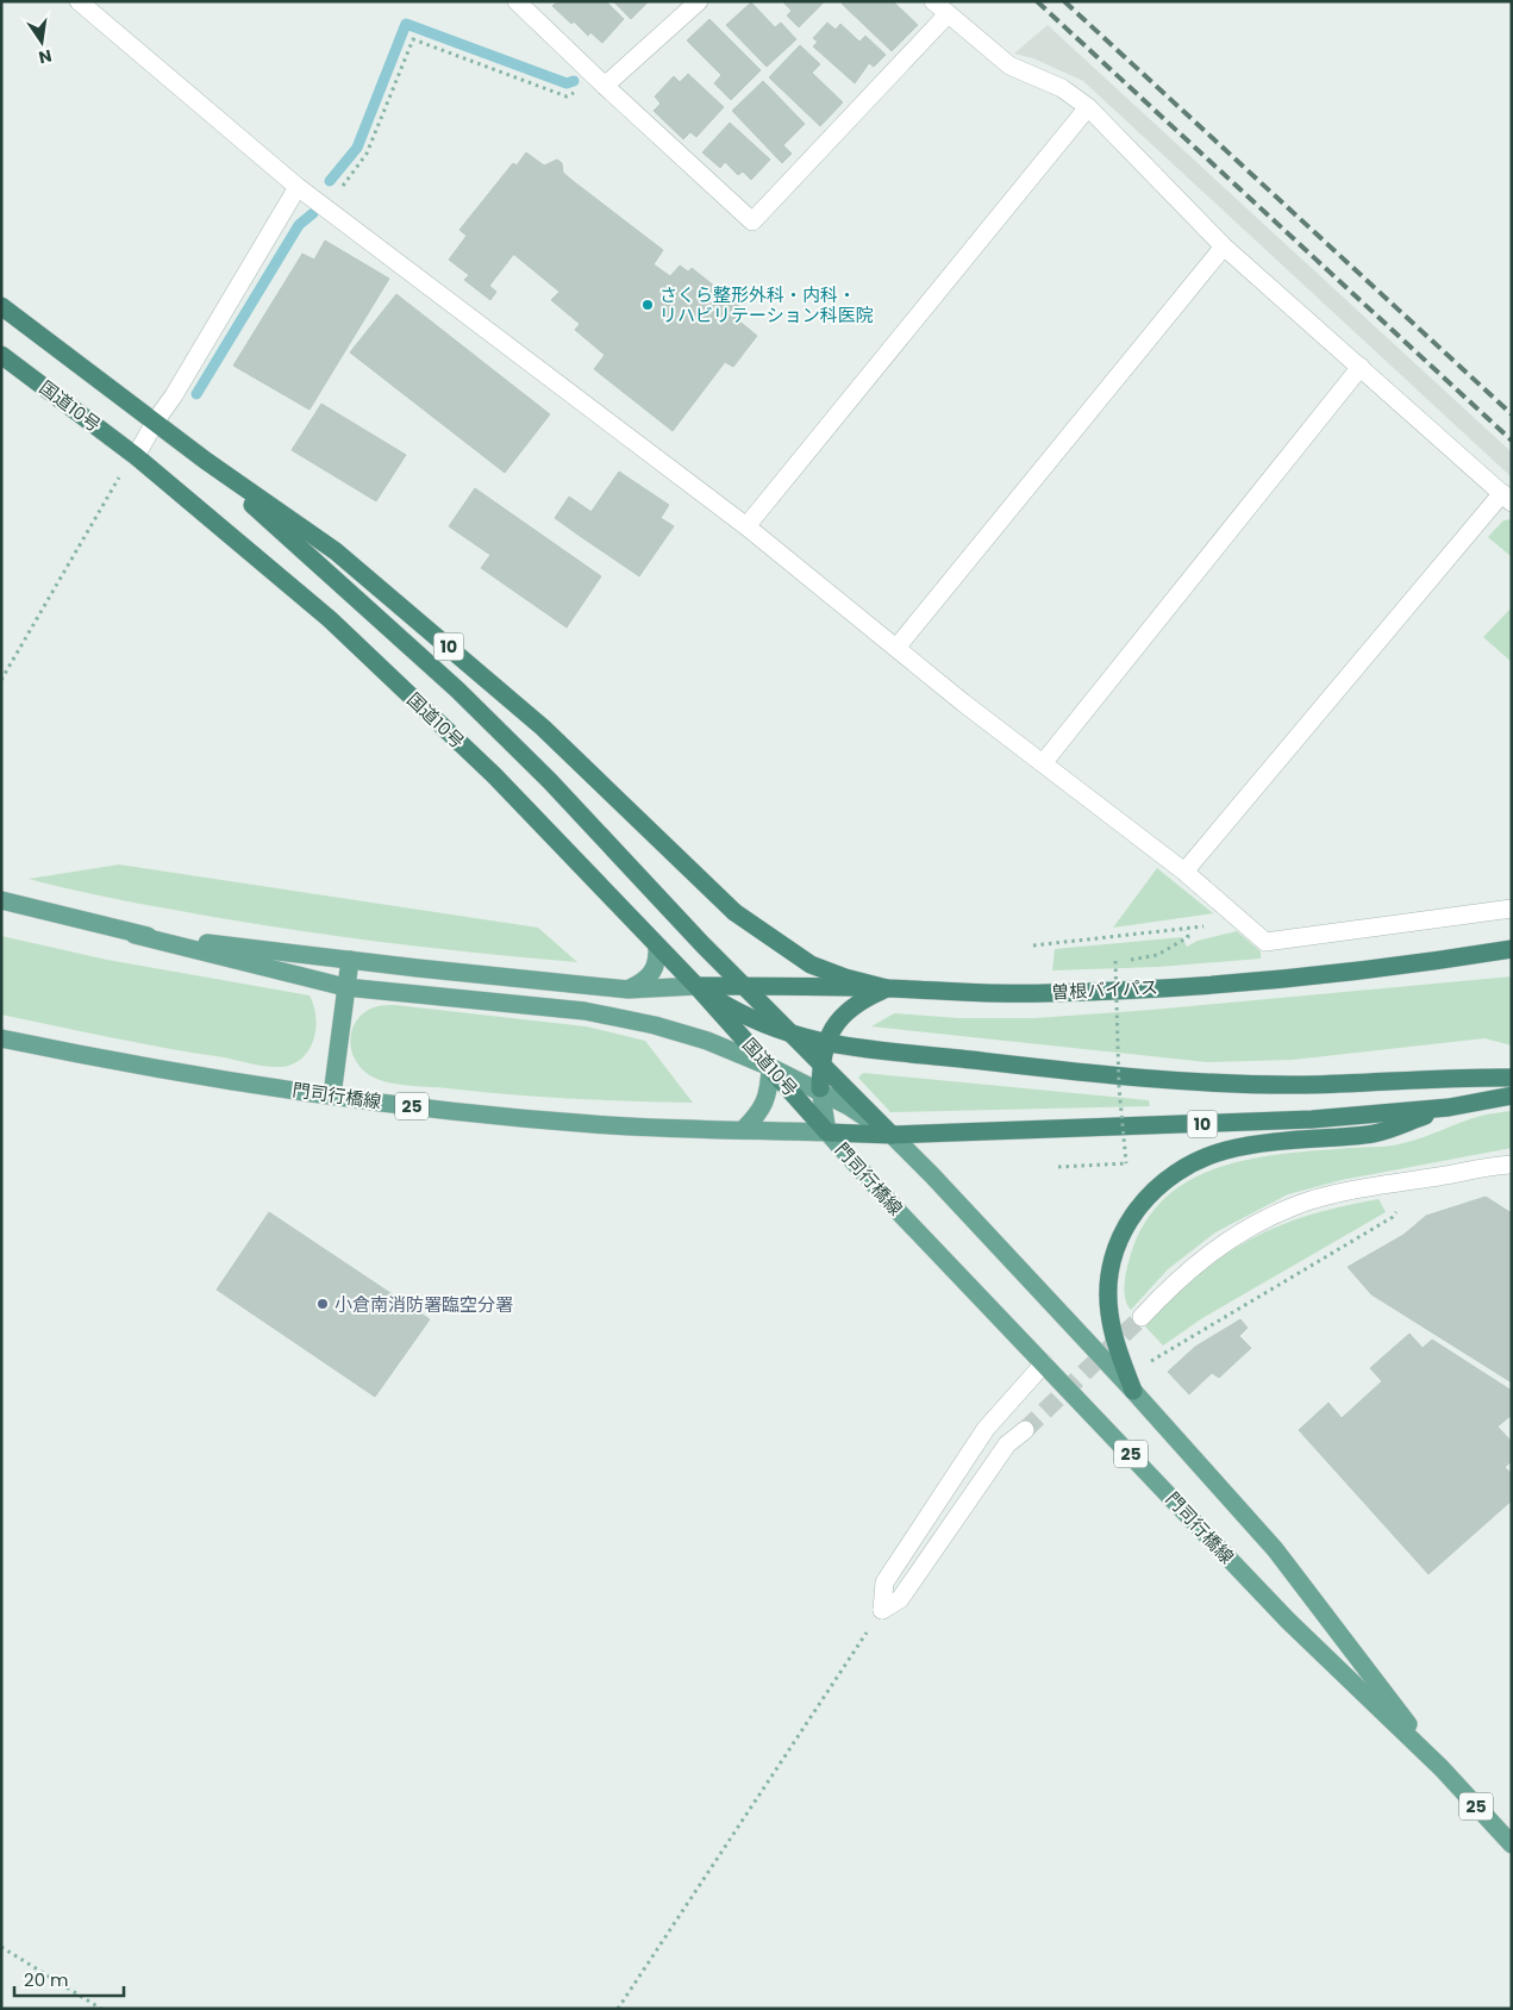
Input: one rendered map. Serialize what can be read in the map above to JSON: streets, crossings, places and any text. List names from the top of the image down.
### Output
{
  "streets": {
    "highway": ["国道10号", "10", "曽根バイパス"],
    "main road": ["門司行橋線", "25"]
  },
  "crossings": [
    ["国道10号", "10"],
    ["国道10号", "曽根バイパス"],
    ["国道10号", "門司行橋線"],
    ["10", "曽根バイパス"],
    ["10", "門司行橋線"]
  ],
  "places": ["さくら整形外科・内科・ リハビリテーション科医院", "小倉南消防署臨空分署"],
  "scale_bar": "20 m",
  "north": "bottom"
}
